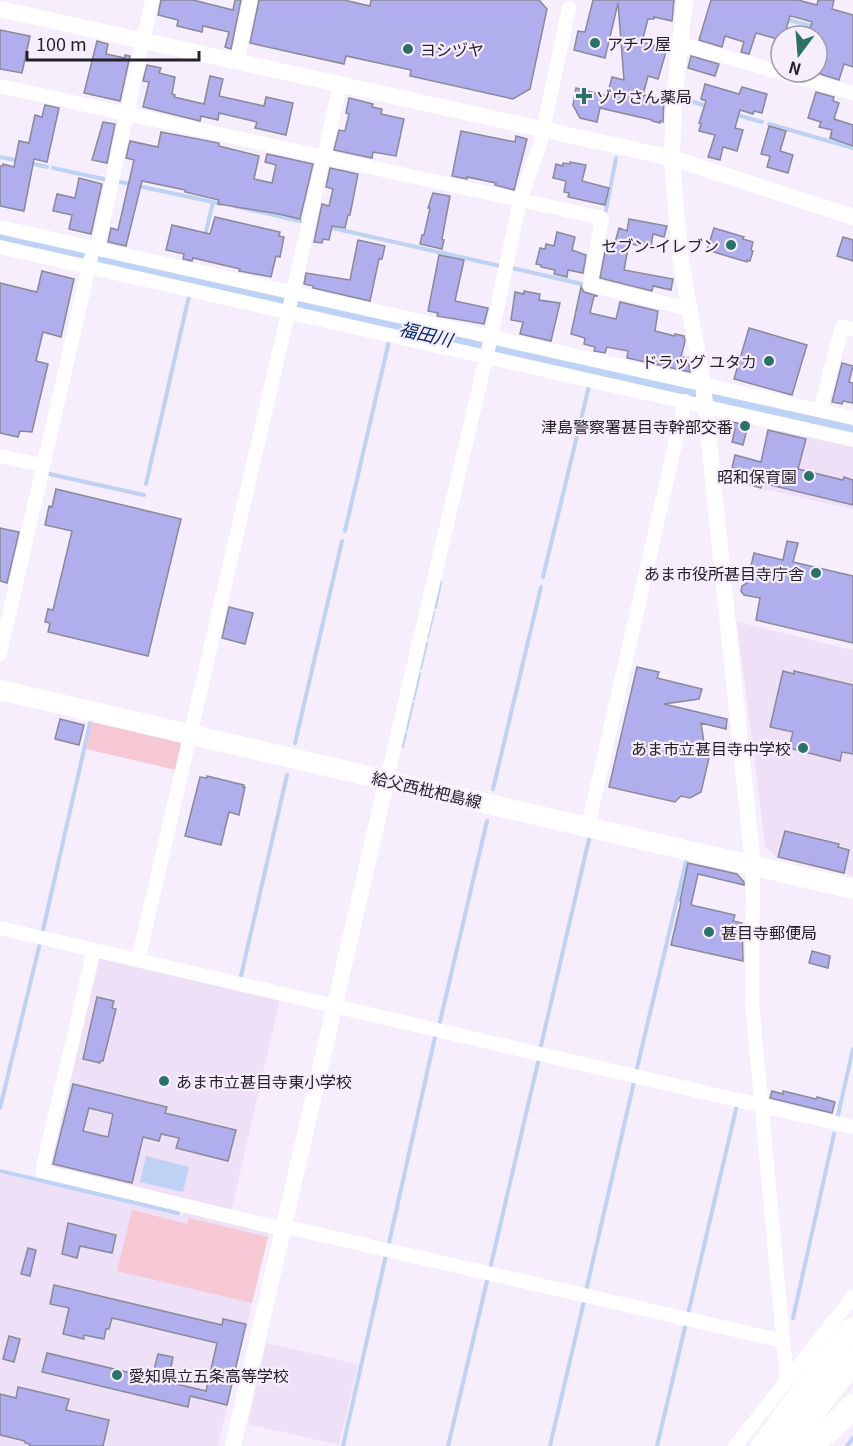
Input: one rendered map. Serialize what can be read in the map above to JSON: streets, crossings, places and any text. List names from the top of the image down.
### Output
{
  "streets": {
    "main road": ["給父西枇杷島線"]
  },
  "water": ["福田川"],
  "places": {
    "other": [
      "アチワ屋",
      "ヨシヅヤ",
      "セブン-イレブン",
      "ドラッグ ユタカ",
      "津島警察署甚目寺幹部交番",
      "昭和保育園",
      "あま市役所甚目寺庁舎",
      "あま市立甚目寺中学校",
      "甚目寺郵便局",
      "あま市立甚目寺東小学校",
      "愛知県立五条高等学校"
    ],
    "health": ["ゾウさん薬局"]
  },
  "scale_bar": "100 m",
  "north": "bottom"
}
